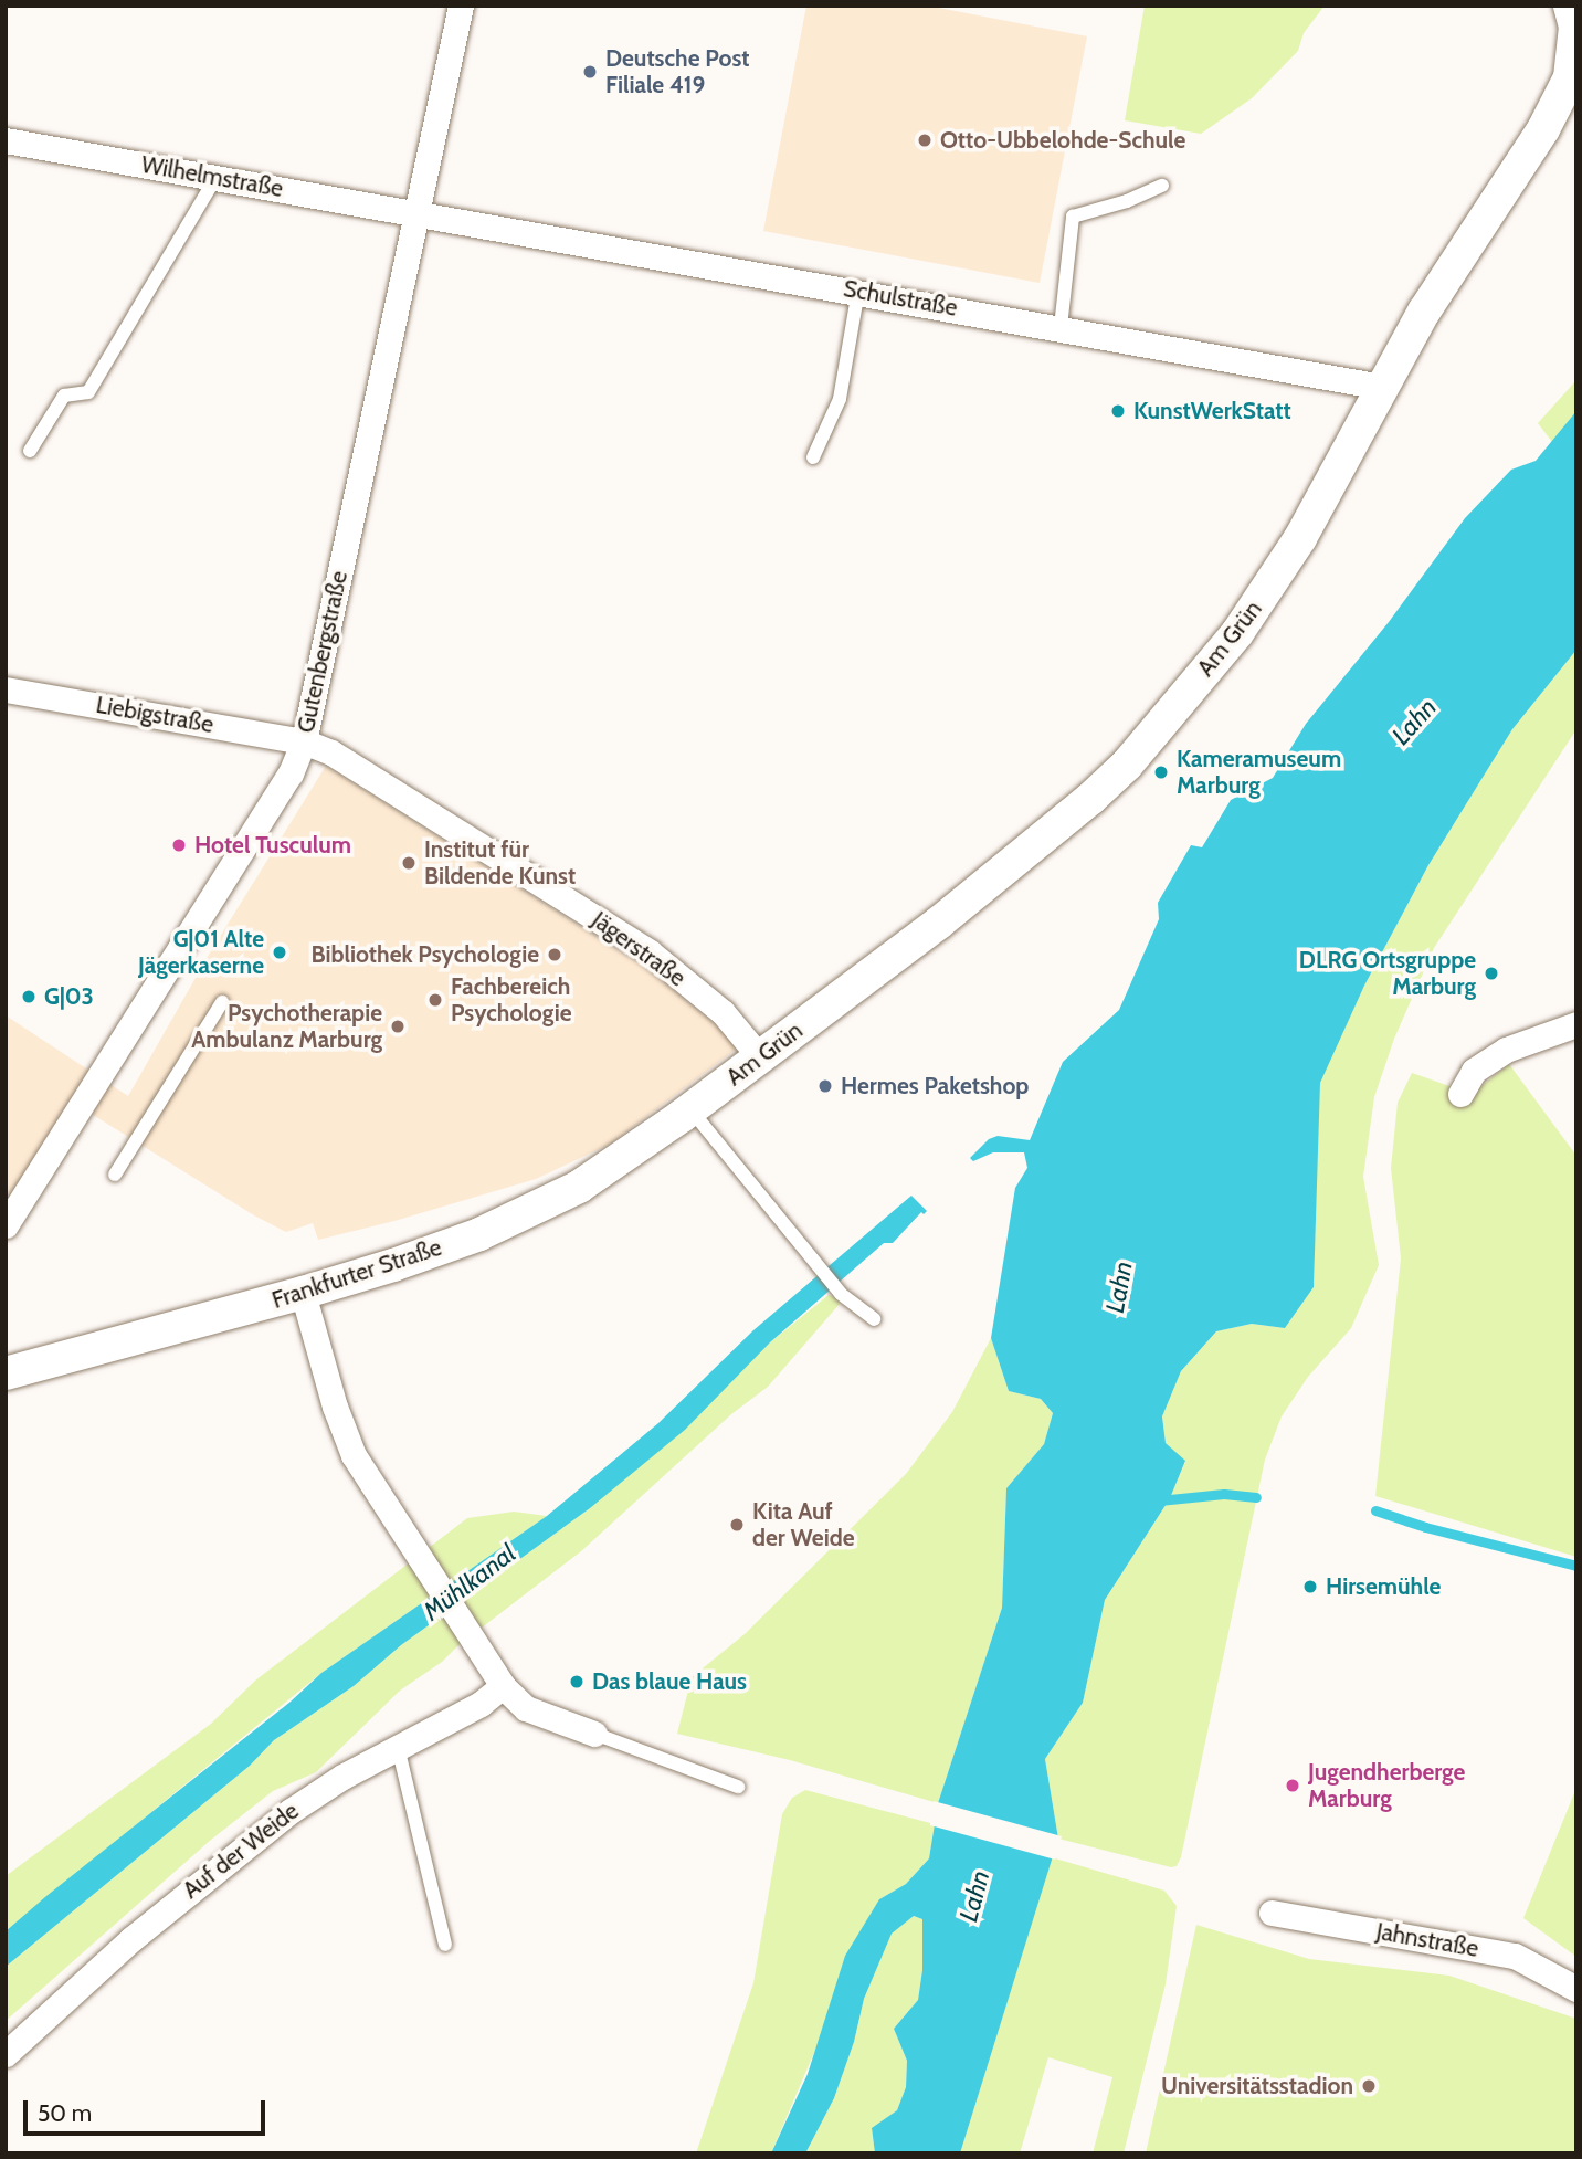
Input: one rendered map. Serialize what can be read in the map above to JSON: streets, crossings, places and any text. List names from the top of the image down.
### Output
{
  "streets": {
    "street": [
      "Wilhelmstraße",
      "Schulstraße",
      "Am Grün",
      "Gutenbergstraße",
      "Liebigstraße",
      "Jägerstraße",
      "Frankfurter Straße",
      "Auf der Weide",
      "Jahnstraße"
    ]
  },
  "crossings": [
    ["Wilhelmstraße", "Schulstraße"],
    ["Wilhelmstraße", "Gutenbergstraße"],
    ["Schulstraße", "Am Grün"],
    ["Schulstraße", "Gutenbergstraße"],
    ["Am Grün", "Jägerstraße"],
    ["Am Grün", "Frankfurter Straße"],
    ["Gutenbergstraße", "Liebigstraße"],
    ["Gutenbergstraße", "Jägerstraße"],
    ["Liebigstraße", "Jägerstraße"]
  ],
  "water": ["Lahn", "Mühlkanal"],
  "places": [
    "Deutsche Post Filiale 419",
    "Otto-Ubbelohde-Schule",
    "KunstWerkStatt",
    "Kameramuseum Marburg",
    "Hotel Tusculum",
    "Institut für Bildende Kunst",
    "G|01 Alte Jägerkaserne",
    "Bibliothek Psychologie",
    "DLRG Ortsgruppe Marburg",
    "G|03",
    "Fachbereich Psychologie",
    "Psychotherapie Ambulanz Marburg",
    "Hermes Paketshop",
    "Kita Auf der Weide",
    "Hirsemühle",
    "Das blaue Haus",
    "Jugendherberge Marburg",
    "Universitätsstadion"
  ],
  "scale_bar": "50 m"
}
